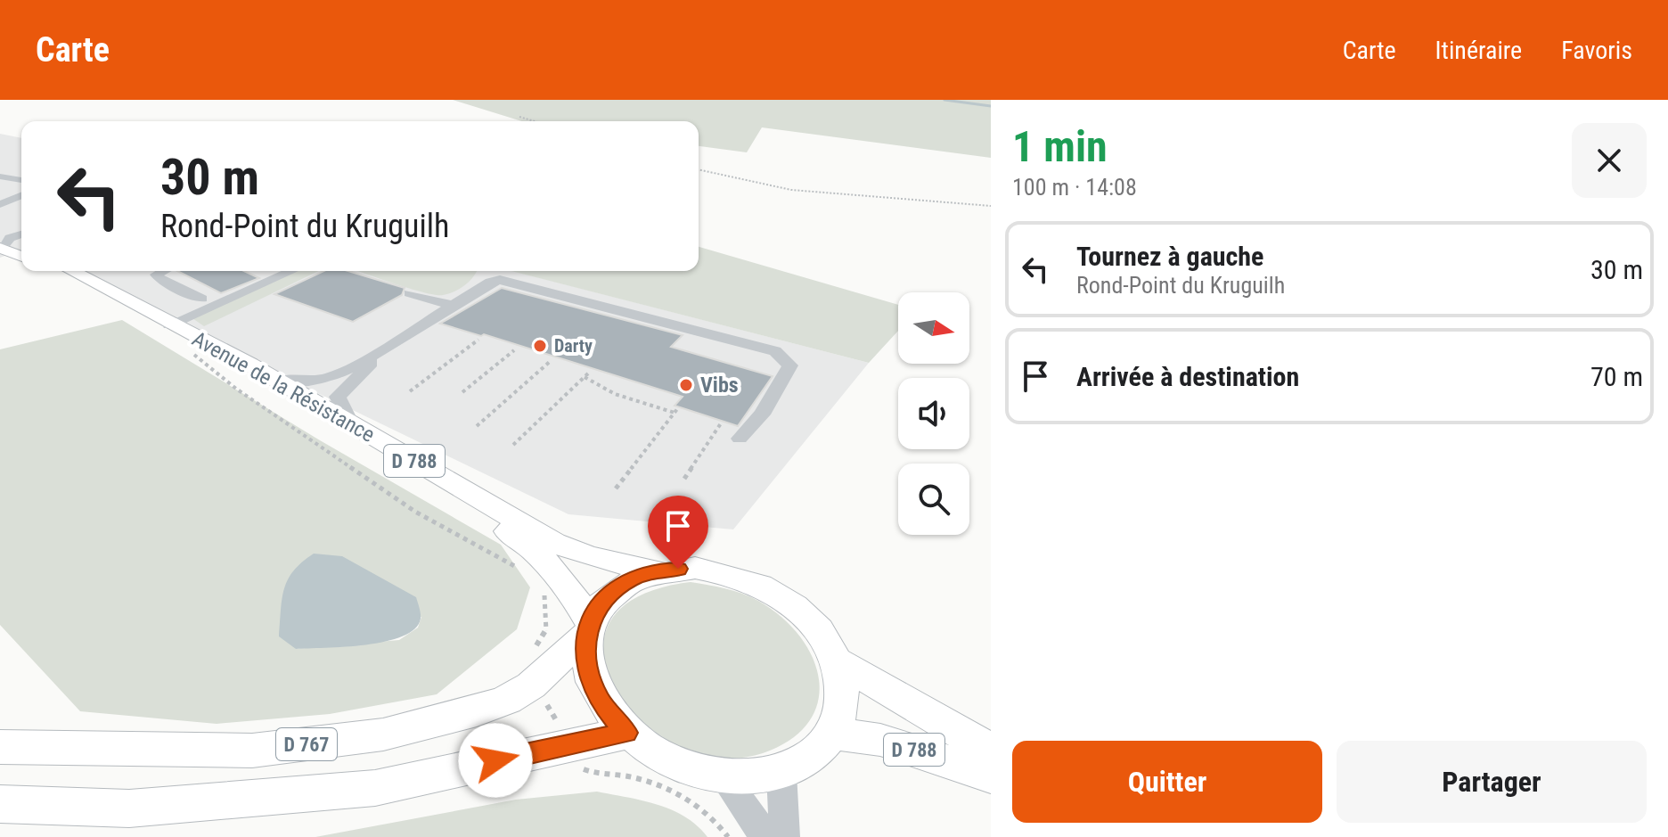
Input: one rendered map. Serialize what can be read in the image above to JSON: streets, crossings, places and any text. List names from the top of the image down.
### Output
{
  "streets": {
    "main road": ["Avenue de la Résistance", "D 788", "D 767"]
  },
  "crossings": [
    ["Avenue de la Résistance", "D 788"],
    ["Avenue de la Résistance", "D 767"],
    ["D 788", "D 767"]
  ],
  "places": ["Darty", "Vibs"],
  "north": "right",
  "page": {
    "header": "Carte",
    "nav": ["Carte", "Itinéraire", "Favoris"],
    "heading": ["1 min", "100 m · 14:08"],
    "turn": ["30 m", "Rond-Point du Kruguilh"],
    "list": [
      {
        "name": "Tournez à gauche",
        "note": "Rond-Point du Kruguilh",
        "value": "30 m"
      },
      {
        "name": "Arrivée à destination",
        "value": "70 m"
      }
    ],
    "buttons": ["Quitter", "Partager"]
  }
}
